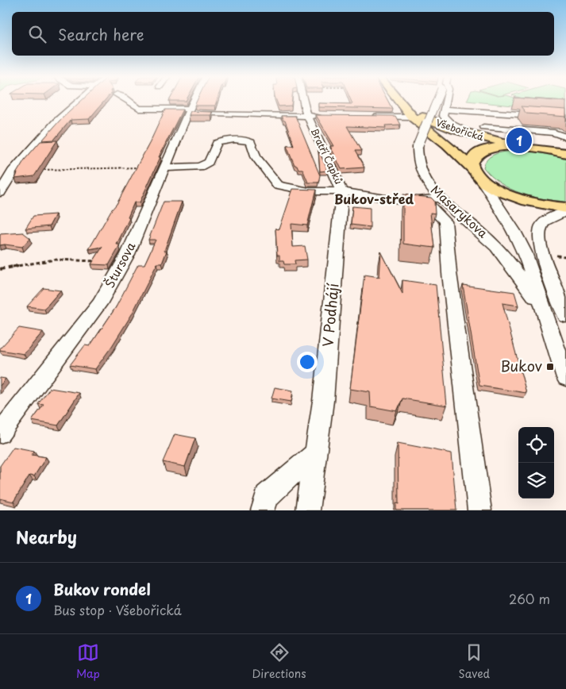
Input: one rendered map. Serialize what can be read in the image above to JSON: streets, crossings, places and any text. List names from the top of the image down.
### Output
{
  "streets": {
    "main road": ["Všebořická"],
    "street": [
      "Bratří Čapků",
      "Masarykova",
      "Štursova",
      "V Podhájí"
    ]
  },
  "crossings": [
    ["Všebořická", "Masarykova"],
    ["Bratří Čapků", "V Podhájí"]
  ],
  "districts": ["Bukov-střed"],
  "places": {
    "transit": ["Bukov"]
  },
  "page": {
    "search": "Search here",
    "pins": "1",
    "heading": "Nearby",
    "list": [
      {
        "mark": "1",
        "name": "Bukov rondel",
        "note": "Bus stop · Všebořická",
        "value": "260 m"
      }
    ],
    "nav": ["Map", "Directions", "Saved"]
  }
}
